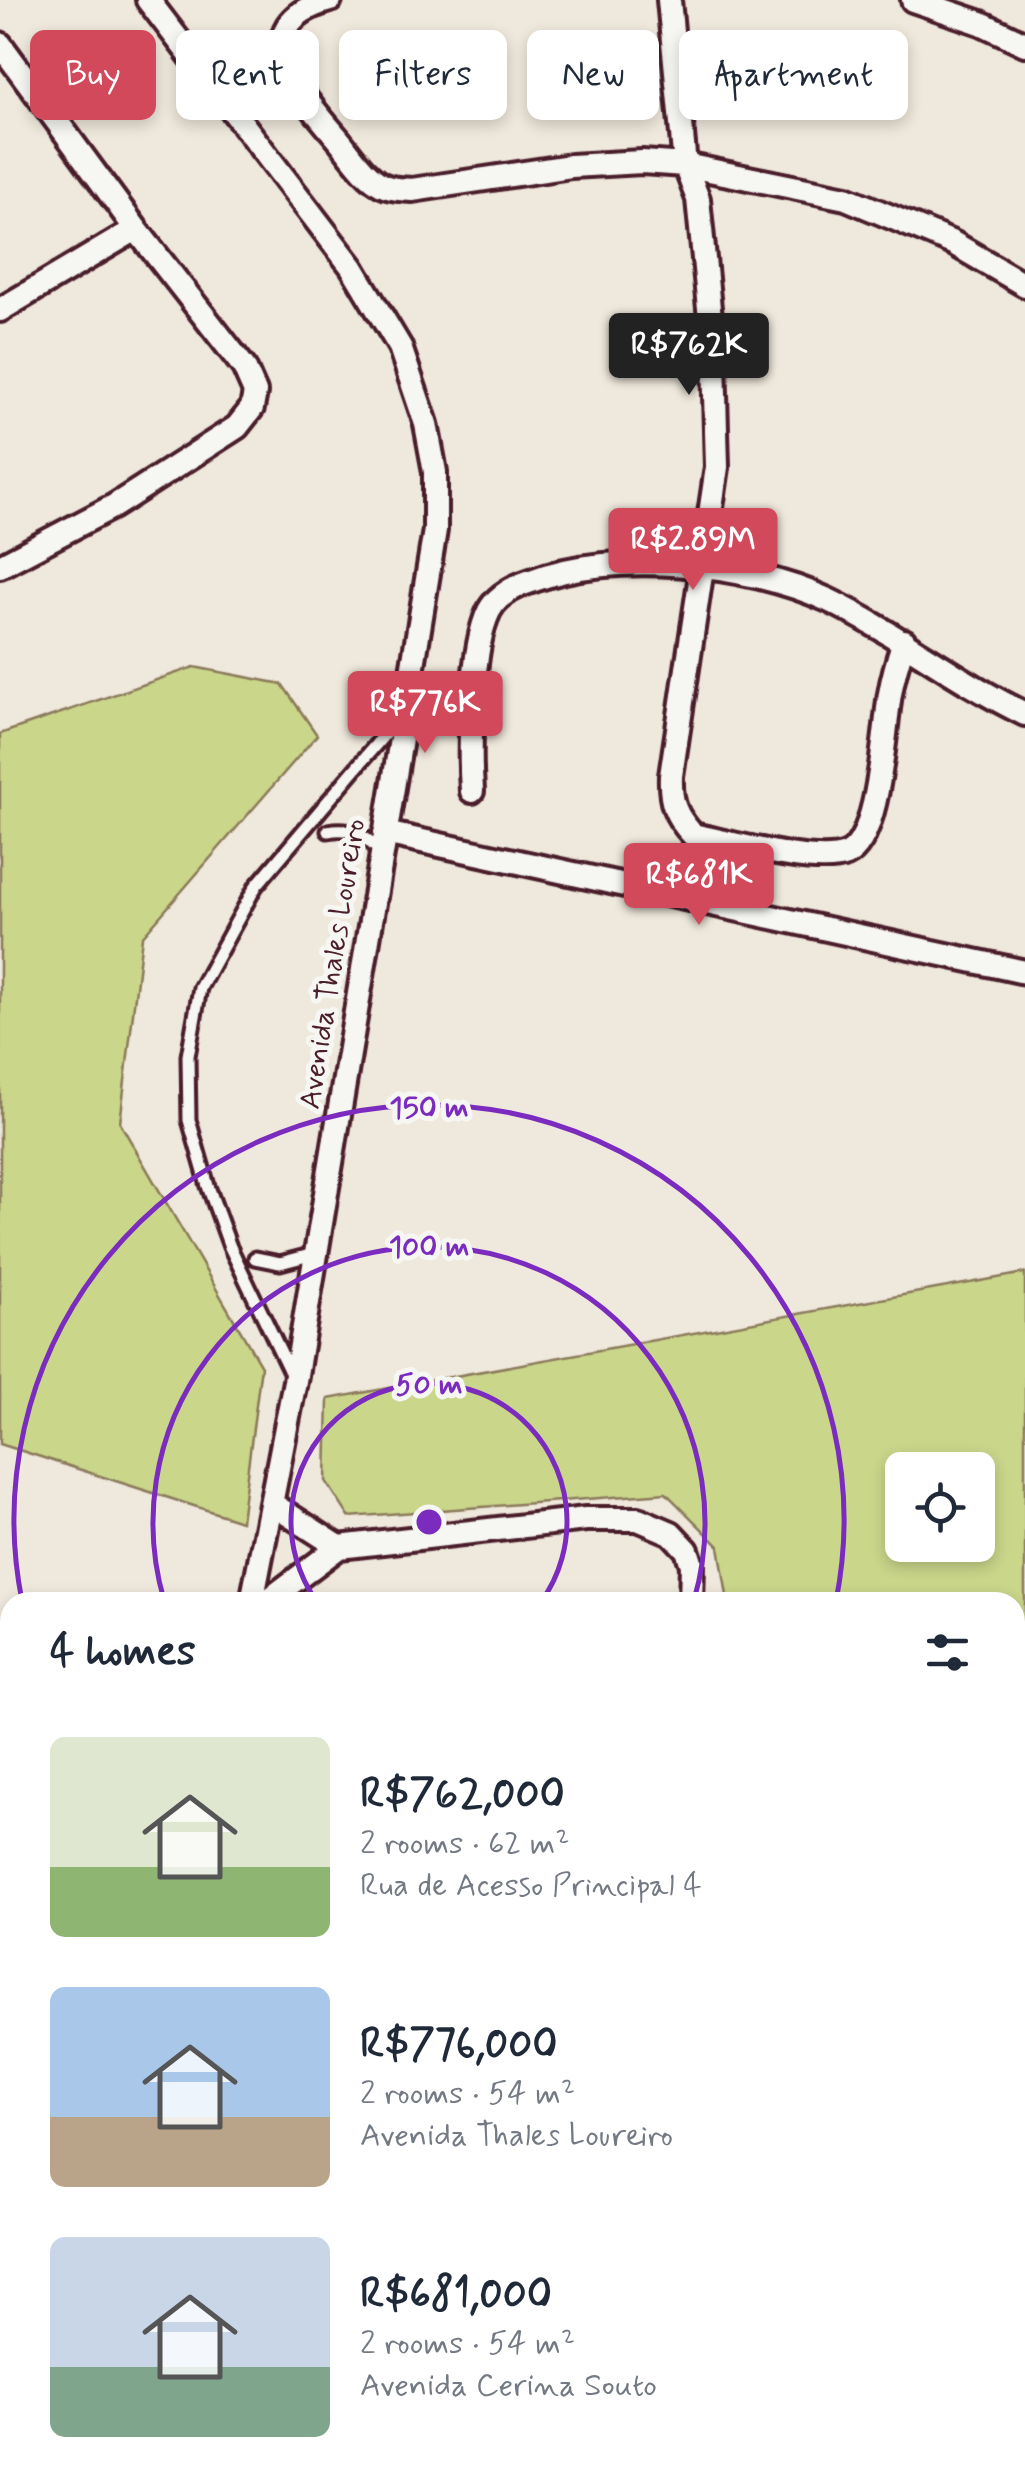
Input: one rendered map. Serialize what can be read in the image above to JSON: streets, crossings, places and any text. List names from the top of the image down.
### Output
{
  "streets": {
    "street": ["Avenida Thales Loureiro"]
  },
  "page": {
    "chip": [
      "Buy",
      "Rent",
      "Filters",
      "New",
      "Apartment"
    ],
    "price": [
      "R$762K",
      "R$2.89M",
      "R$776K",
      "R$681K"
    ],
    "heading": "4 homes",
    "list": [
      {
        "name": "R$762,000",
        "note": "2 rooms · 62 m² · Rua de Acesso Principal 4"
      },
      {
        "name": "R$776,000",
        "note": "2 rooms · 54 m² · Avenida Thales Loureiro"
      },
      {
        "name": "R$681,000",
        "note": "2 rooms · 54 m² · Avenida Cerina Souto"
      }
    ]
  },
  "rings": ["150 m", "100 m", "50 m"]
}
